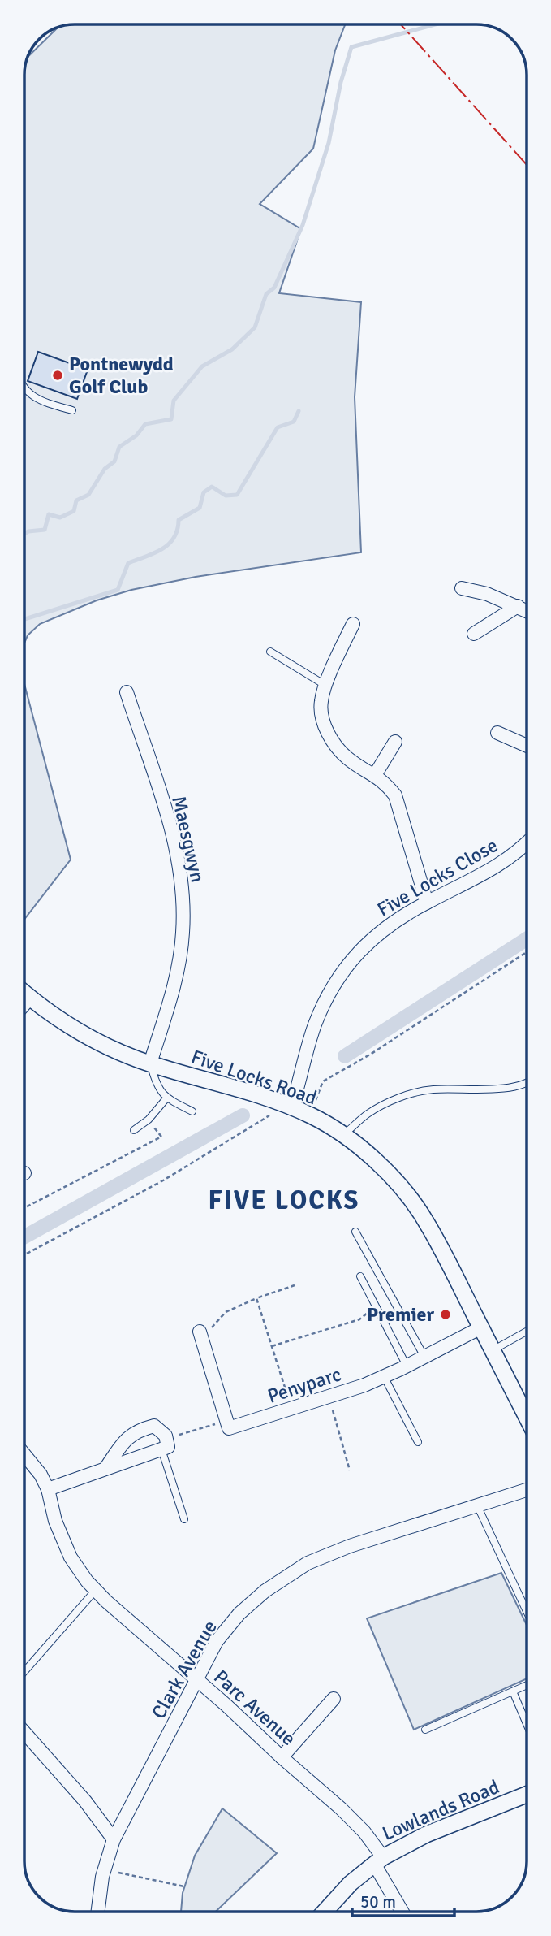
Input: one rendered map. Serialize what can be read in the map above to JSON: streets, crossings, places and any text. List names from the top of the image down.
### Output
{
  "streets": {
    "street": [
      "Maesgwyn",
      "Five Locks Close",
      "Five Locks Road",
      "Penyparc",
      "Clark Avenue",
      "Parc Avenue",
      "Lowlands Road"
    ]
  },
  "crossings": [
    ["Maesgwyn", "Five Locks Road"],
    ["Five Locks Close", "Five Locks Road"],
    ["Five Locks Road", "Penyparc"],
    ["Clark Avenue", "Parc Avenue"],
    ["Parc Avenue", "Lowlands Road"]
  ],
  "districts": ["FIVE LOCKS"],
  "places": ["Pontnewydd Golf Club", "Premier"],
  "scale_bar": "50 m"
}
